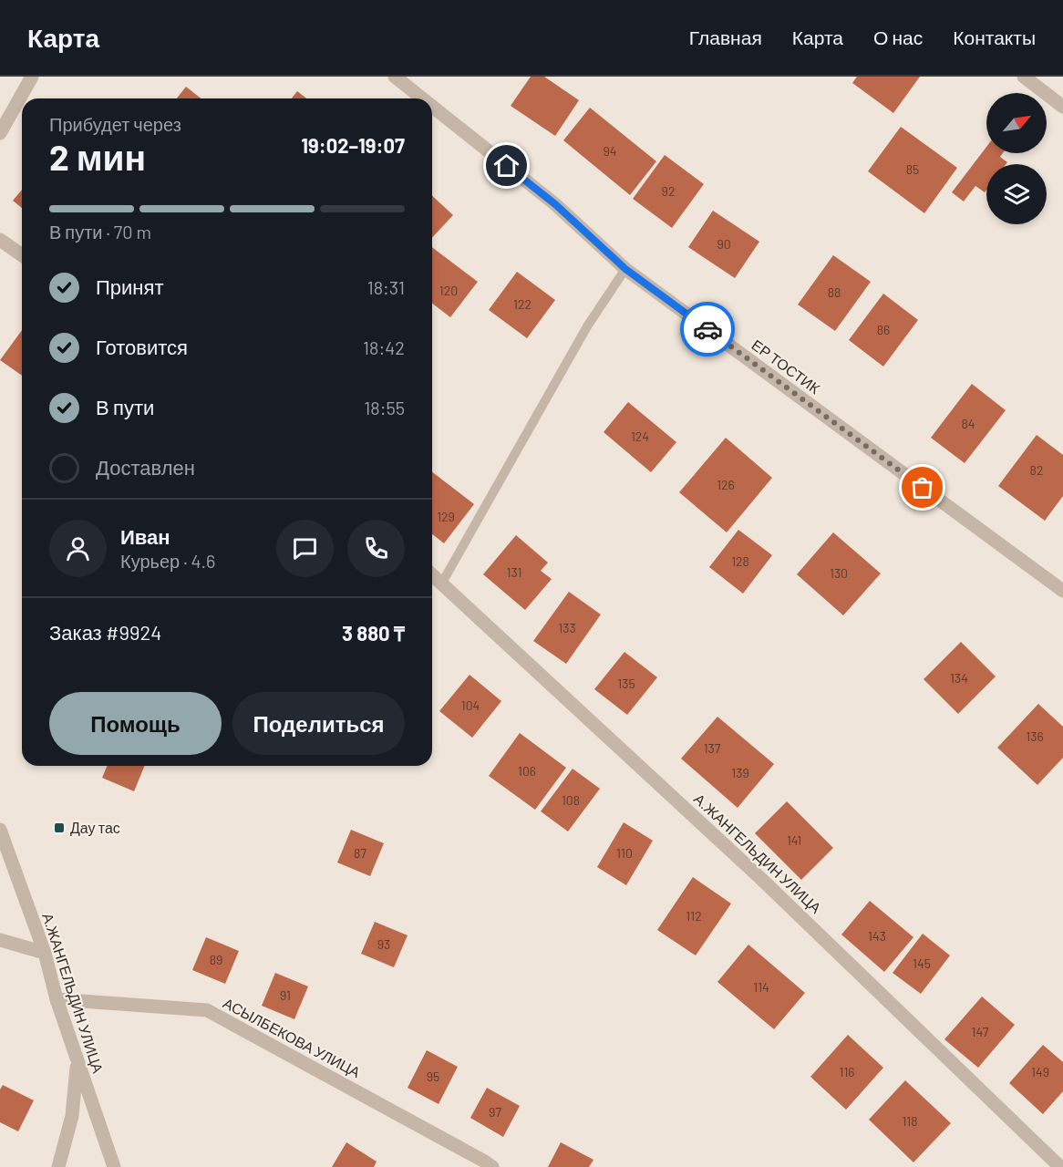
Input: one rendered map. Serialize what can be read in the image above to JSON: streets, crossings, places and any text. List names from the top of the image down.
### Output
{
  "streets": {
    "street": ["ЕР ТОСТИК", "А.ЖАНГЕЛЬДИН УЛИЦА", "АСЫЛБЕКОВА УЛИЦА"]
  },
  "crossings": [
    ["А.ЖАНГЕЛЬДИН УЛИЦА", "АСЫЛБЕКОВА УЛИЦА"]
  ],
  "places": {
    "transit": ["Дау тас"]
  },
  "house_numbers": [
    "94",
    "85",
    "92",
    "90",
    "120",
    "88",
    "122",
    "86",
    "84",
    "124",
    "82",
    "126",
    "129",
    "128",
    "131",
    "130",
    "133",
    "134",
    "135",
    "104",
    "136",
    "137",
    "106",
    "139",
    "108",
    "141",
    "87",
    "110",
    "112",
    "143",
    "93",
    "89",
    "145",
    "114",
    "91",
    "147",
    "116",
    "149",
    "95",
    "97",
    "118"
  ],
  "north": "top right",
  "page": {
    "header": "Карта",
    "nav": [
      "Главная",
      "Карта",
      "О нас",
      "Контакты"
    ],
    "heading": ["2 мин", "Прибудет через", "19:02–19:07"],
    "panel": [
      "Иван",
      "Курьер · 4.6",
      "Заказ #9924",
      "3 880 ₸"
    ],
    "bar": "В пути · 70 m",
    "list": [
      ["Принят", "18:31"],
      ["Готовится", "18:42"],
      ["В пути", "18:55"],
      "Доставлен"
    ],
    "buttons": ["Помощь", "Поделиться"]
  }
}
